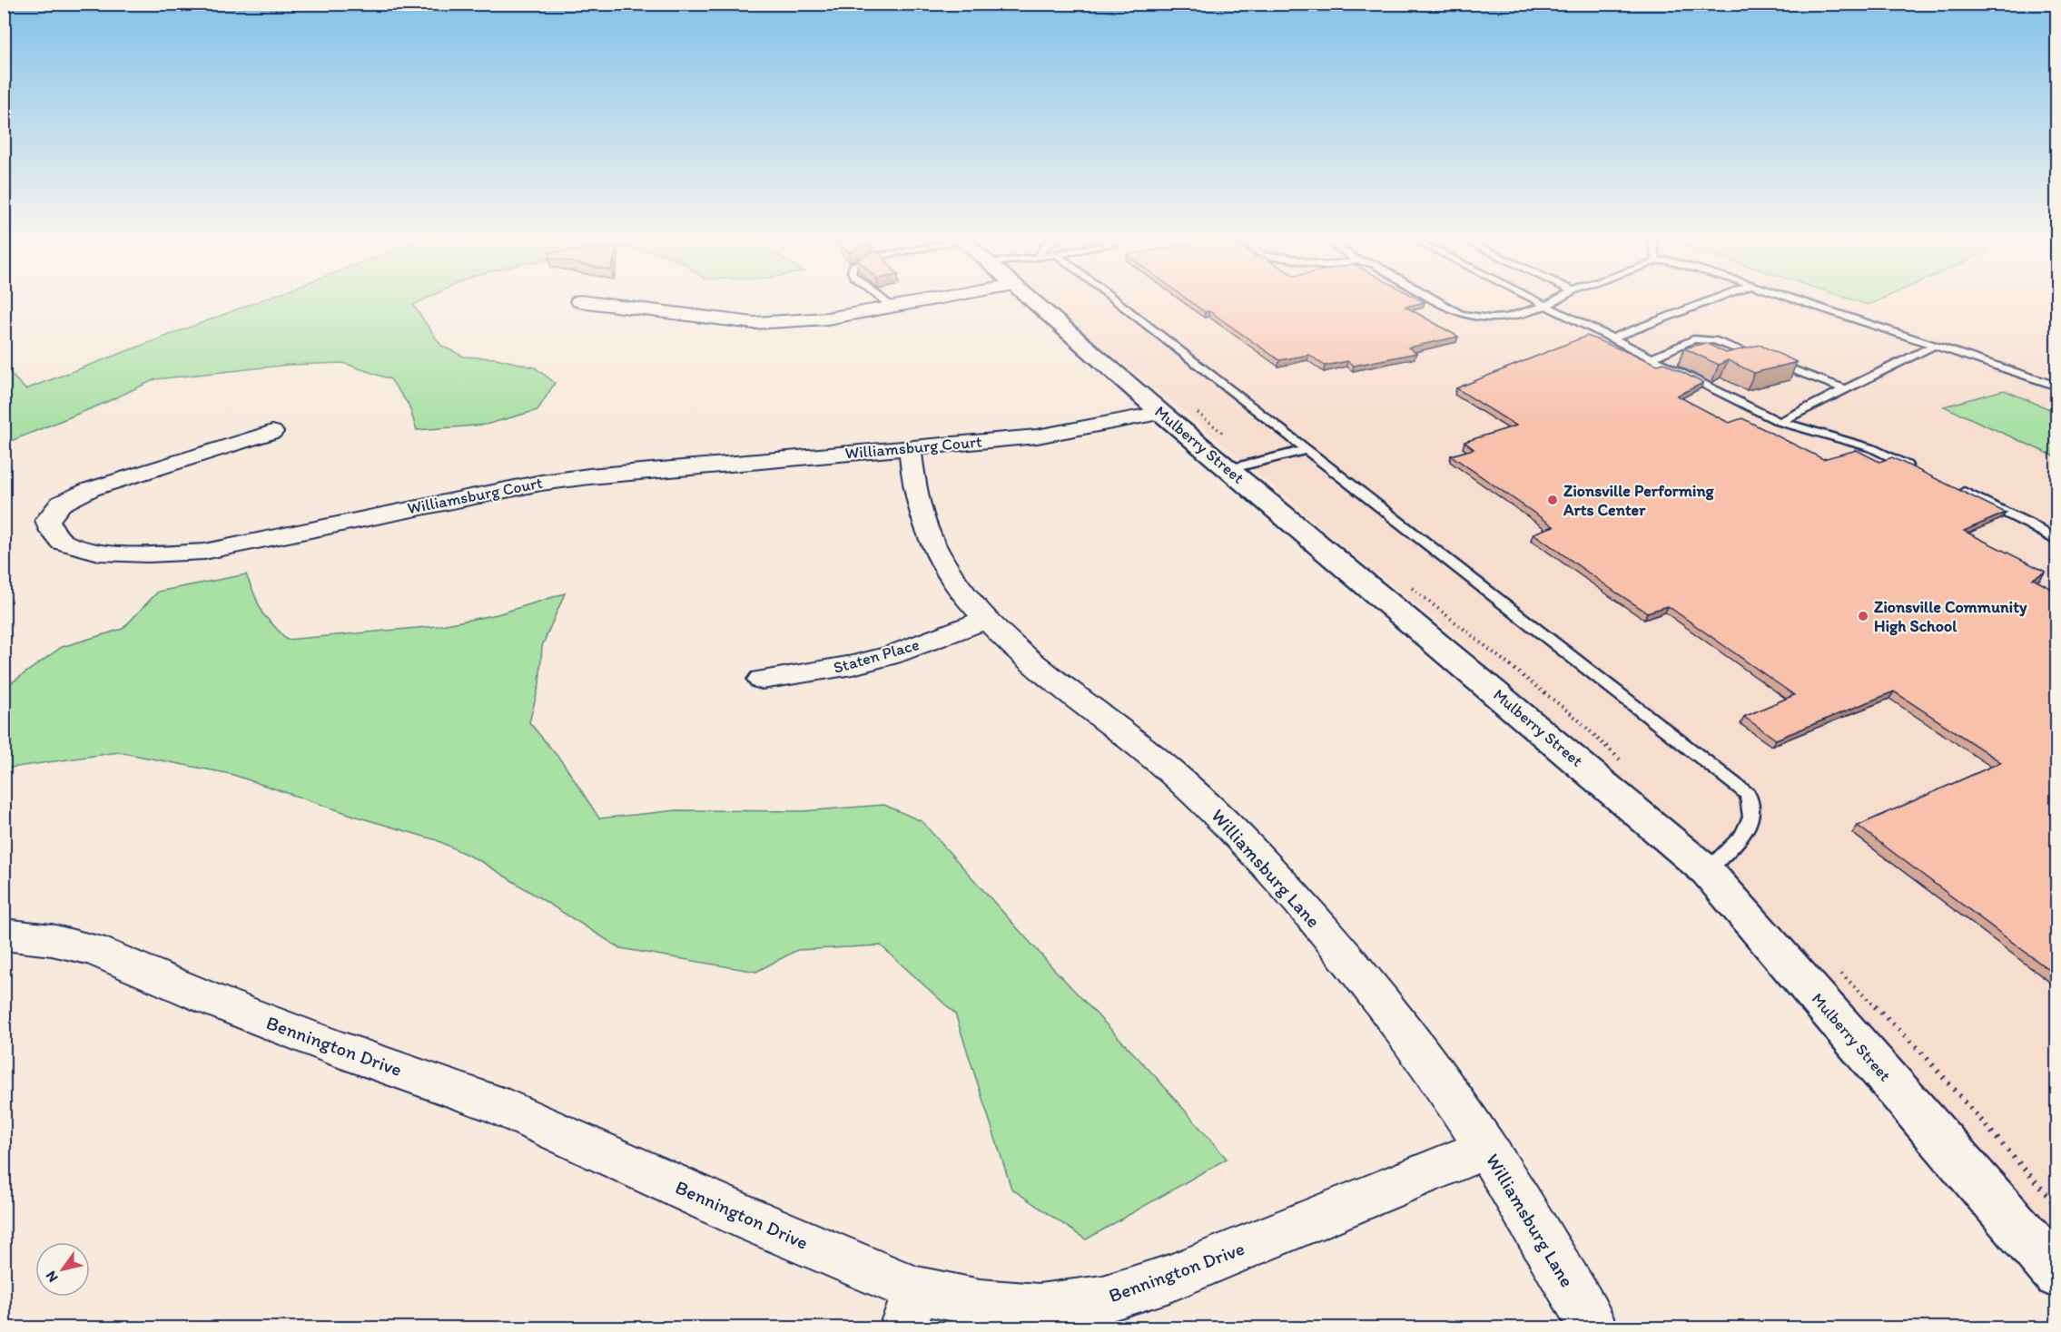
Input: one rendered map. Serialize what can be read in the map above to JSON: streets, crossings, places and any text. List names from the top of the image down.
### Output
{
  "streets": {
    "street": [
      "Mulberry Street",
      "Williamsburg Court",
      "Staten Place",
      "Williamsburg Lane",
      "Bennington Drive"
    ]
  },
  "crossings": [
    ["Mulberry Street", "Williamsburg Court"],
    ["Williamsburg Court", "Williamsburg Lane"],
    ["Staten Place", "Williamsburg Lane"],
    ["Williamsburg Lane", "Bennington Drive"]
  ],
  "places": ["Zionsville Performing Arts Center", "Zionsville Community High School"],
  "north": "bottom left"
}
